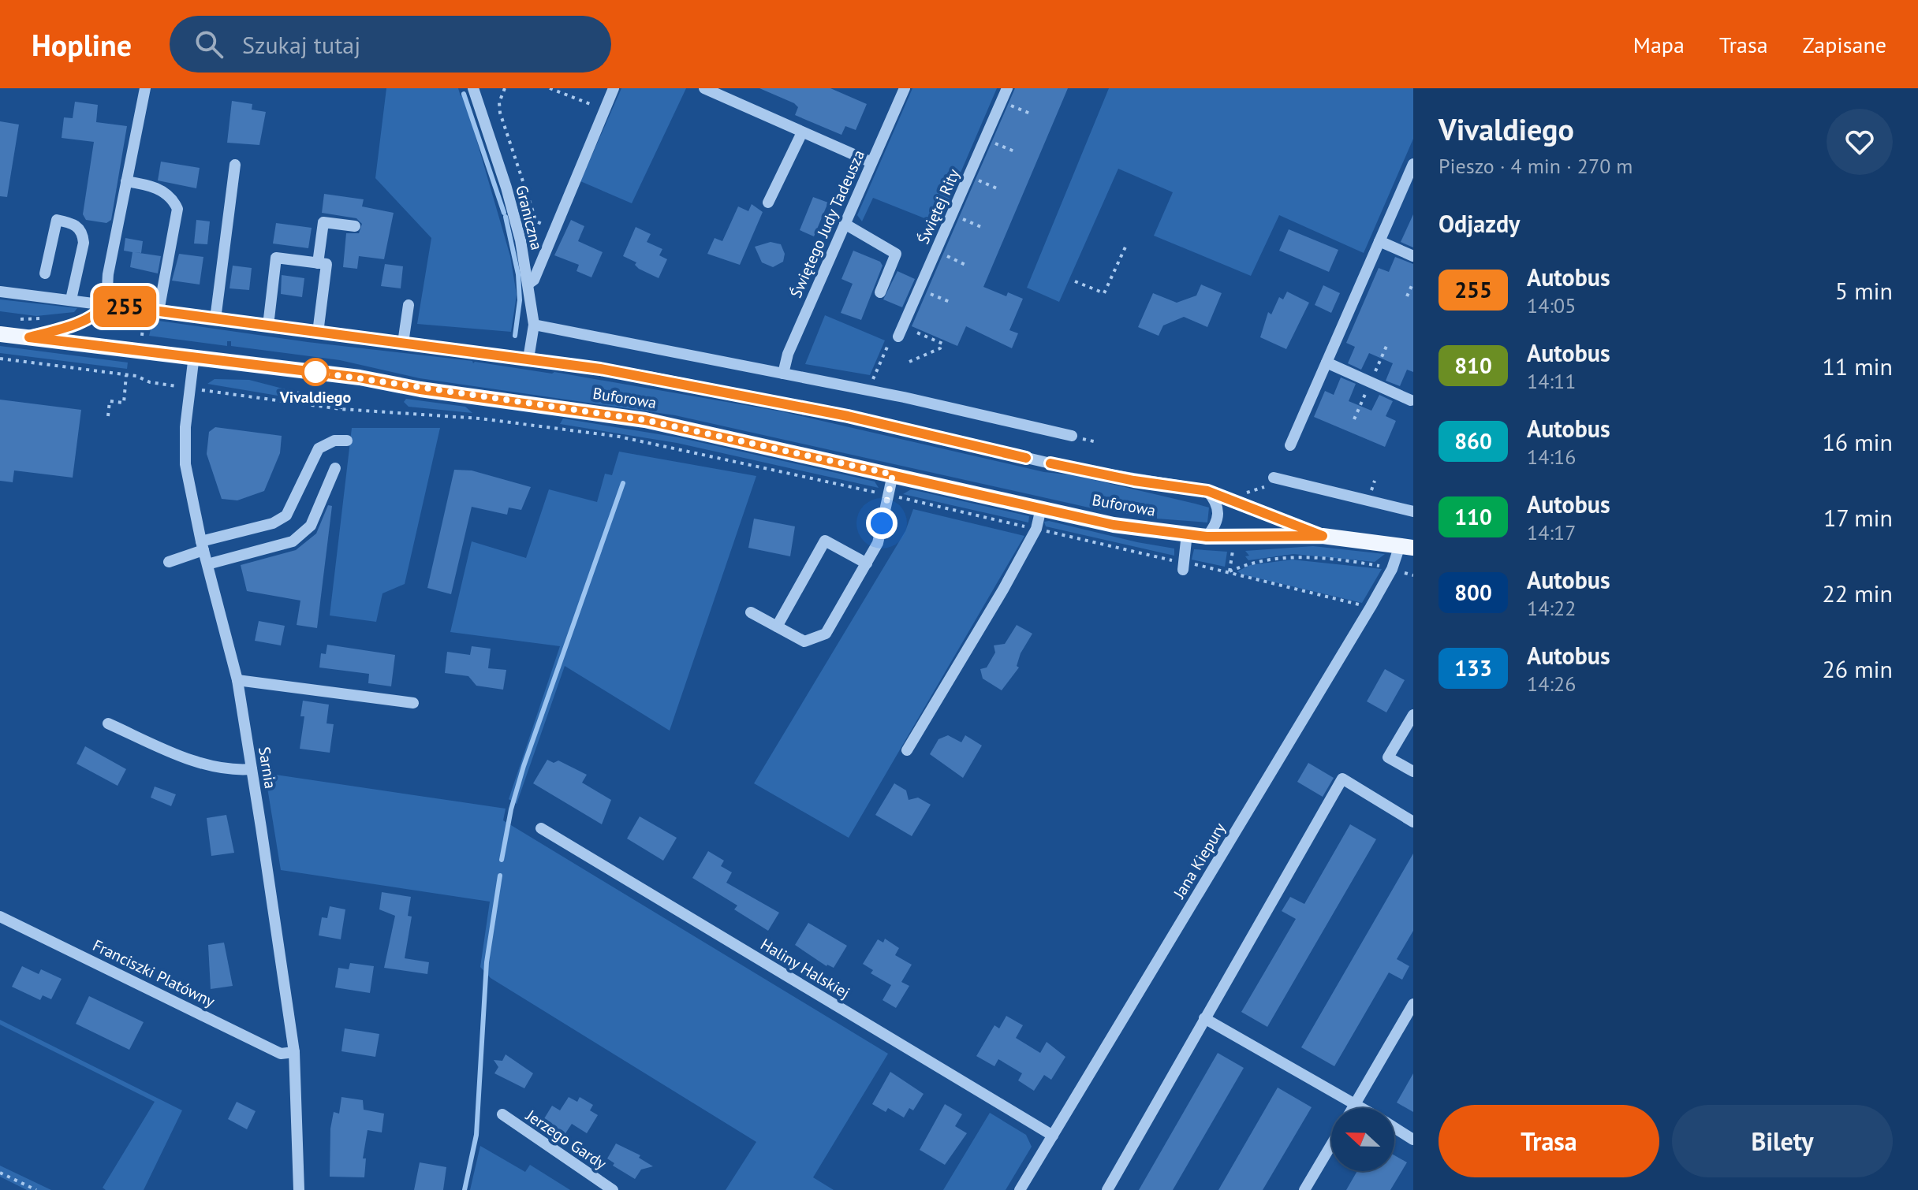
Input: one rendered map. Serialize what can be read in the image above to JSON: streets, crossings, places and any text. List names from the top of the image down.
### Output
{
  "streets": {
    "main road": ["Buforowa"],
    "street": [
      "Świętej Rity",
      "Graniczna",
      "Świętego Judy Tadeusza",
      "Sarnia",
      "Jana Kiepury",
      "Haliny Halskiej",
      "Franciszki Platówny",
      "Jerzego Gardy"
    ]
  },
  "crossings": [
    ["Graniczna", "Buforowa"],
    ["Buforowa", "Sarnia"],
    ["Buforowa", "Jana Kiepury"],
    ["Sarnia", "Franciszki Platówny"],
    ["Jana Kiepury", "Haliny Halskiej"]
  ],
  "places": ["Vivaldiego"],
  "lines": ["bus line 255"],
  "north": "left",
  "page": {
    "header": "Hopline",
    "search": "Szukaj tutaj",
    "nav": ["Mapa", "Trasa", "Zapisane"],
    "on_map": "255",
    "heading": [
      ["Vivaldiego", "Pieszo · 4 min · 270 m"],
      "Odjazdy"
    ],
    "list": [
      {
        "mark": "255",
        "name": "Autobus",
        "note": "14:05",
        "value": "5 min"
      },
      {
        "mark": "810",
        "name": "Autobus",
        "note": "14:11",
        "value": "11 min"
      },
      {
        "mark": "860",
        "name": "Autobus",
        "note": "14:16",
        "value": "16 min"
      },
      {
        "mark": "110",
        "name": "Autobus",
        "note": "14:17",
        "value": "17 min"
      },
      {
        "mark": "800",
        "name": "Autobus",
        "note": "14:22",
        "value": "22 min"
      },
      {
        "mark": "133",
        "name": "Autobus",
        "note": "14:26",
        "value": "26 min"
      }
    ],
    "buttons": ["Trasa", "Bilety"]
  }
}
